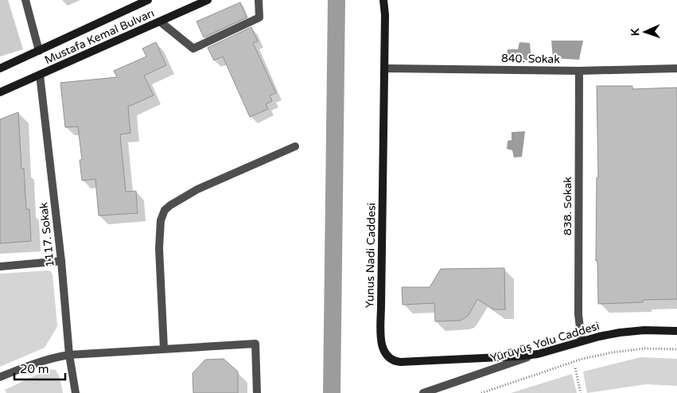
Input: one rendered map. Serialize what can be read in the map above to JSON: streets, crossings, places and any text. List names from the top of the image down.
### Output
{
  "streets": {
    "main road": ["Mustafa Kemal Bulvarı", "Yunus Nadi Caddesi", "Yürüyüş Yolu Caddesi"],
    "street": ["840. Sokak", "838. Sokak", "1117. Sokak"]
  },
  "crossings": [
    ["Mustafa Kemal Bulvarı", "1117. Sokak"],
    ["840. Sokak", "838. Sokak"],
    ["840. Sokak", "Yunus Nadi Caddesi"],
    ["838. Sokak", "Yürüyüş Yolu Caddesi"],
    ["Yunus Nadi Caddesi", "Yürüyüş Yolu Caddesi"]
  ],
  "scale_bar": "20 m",
  "north": "left"
}
